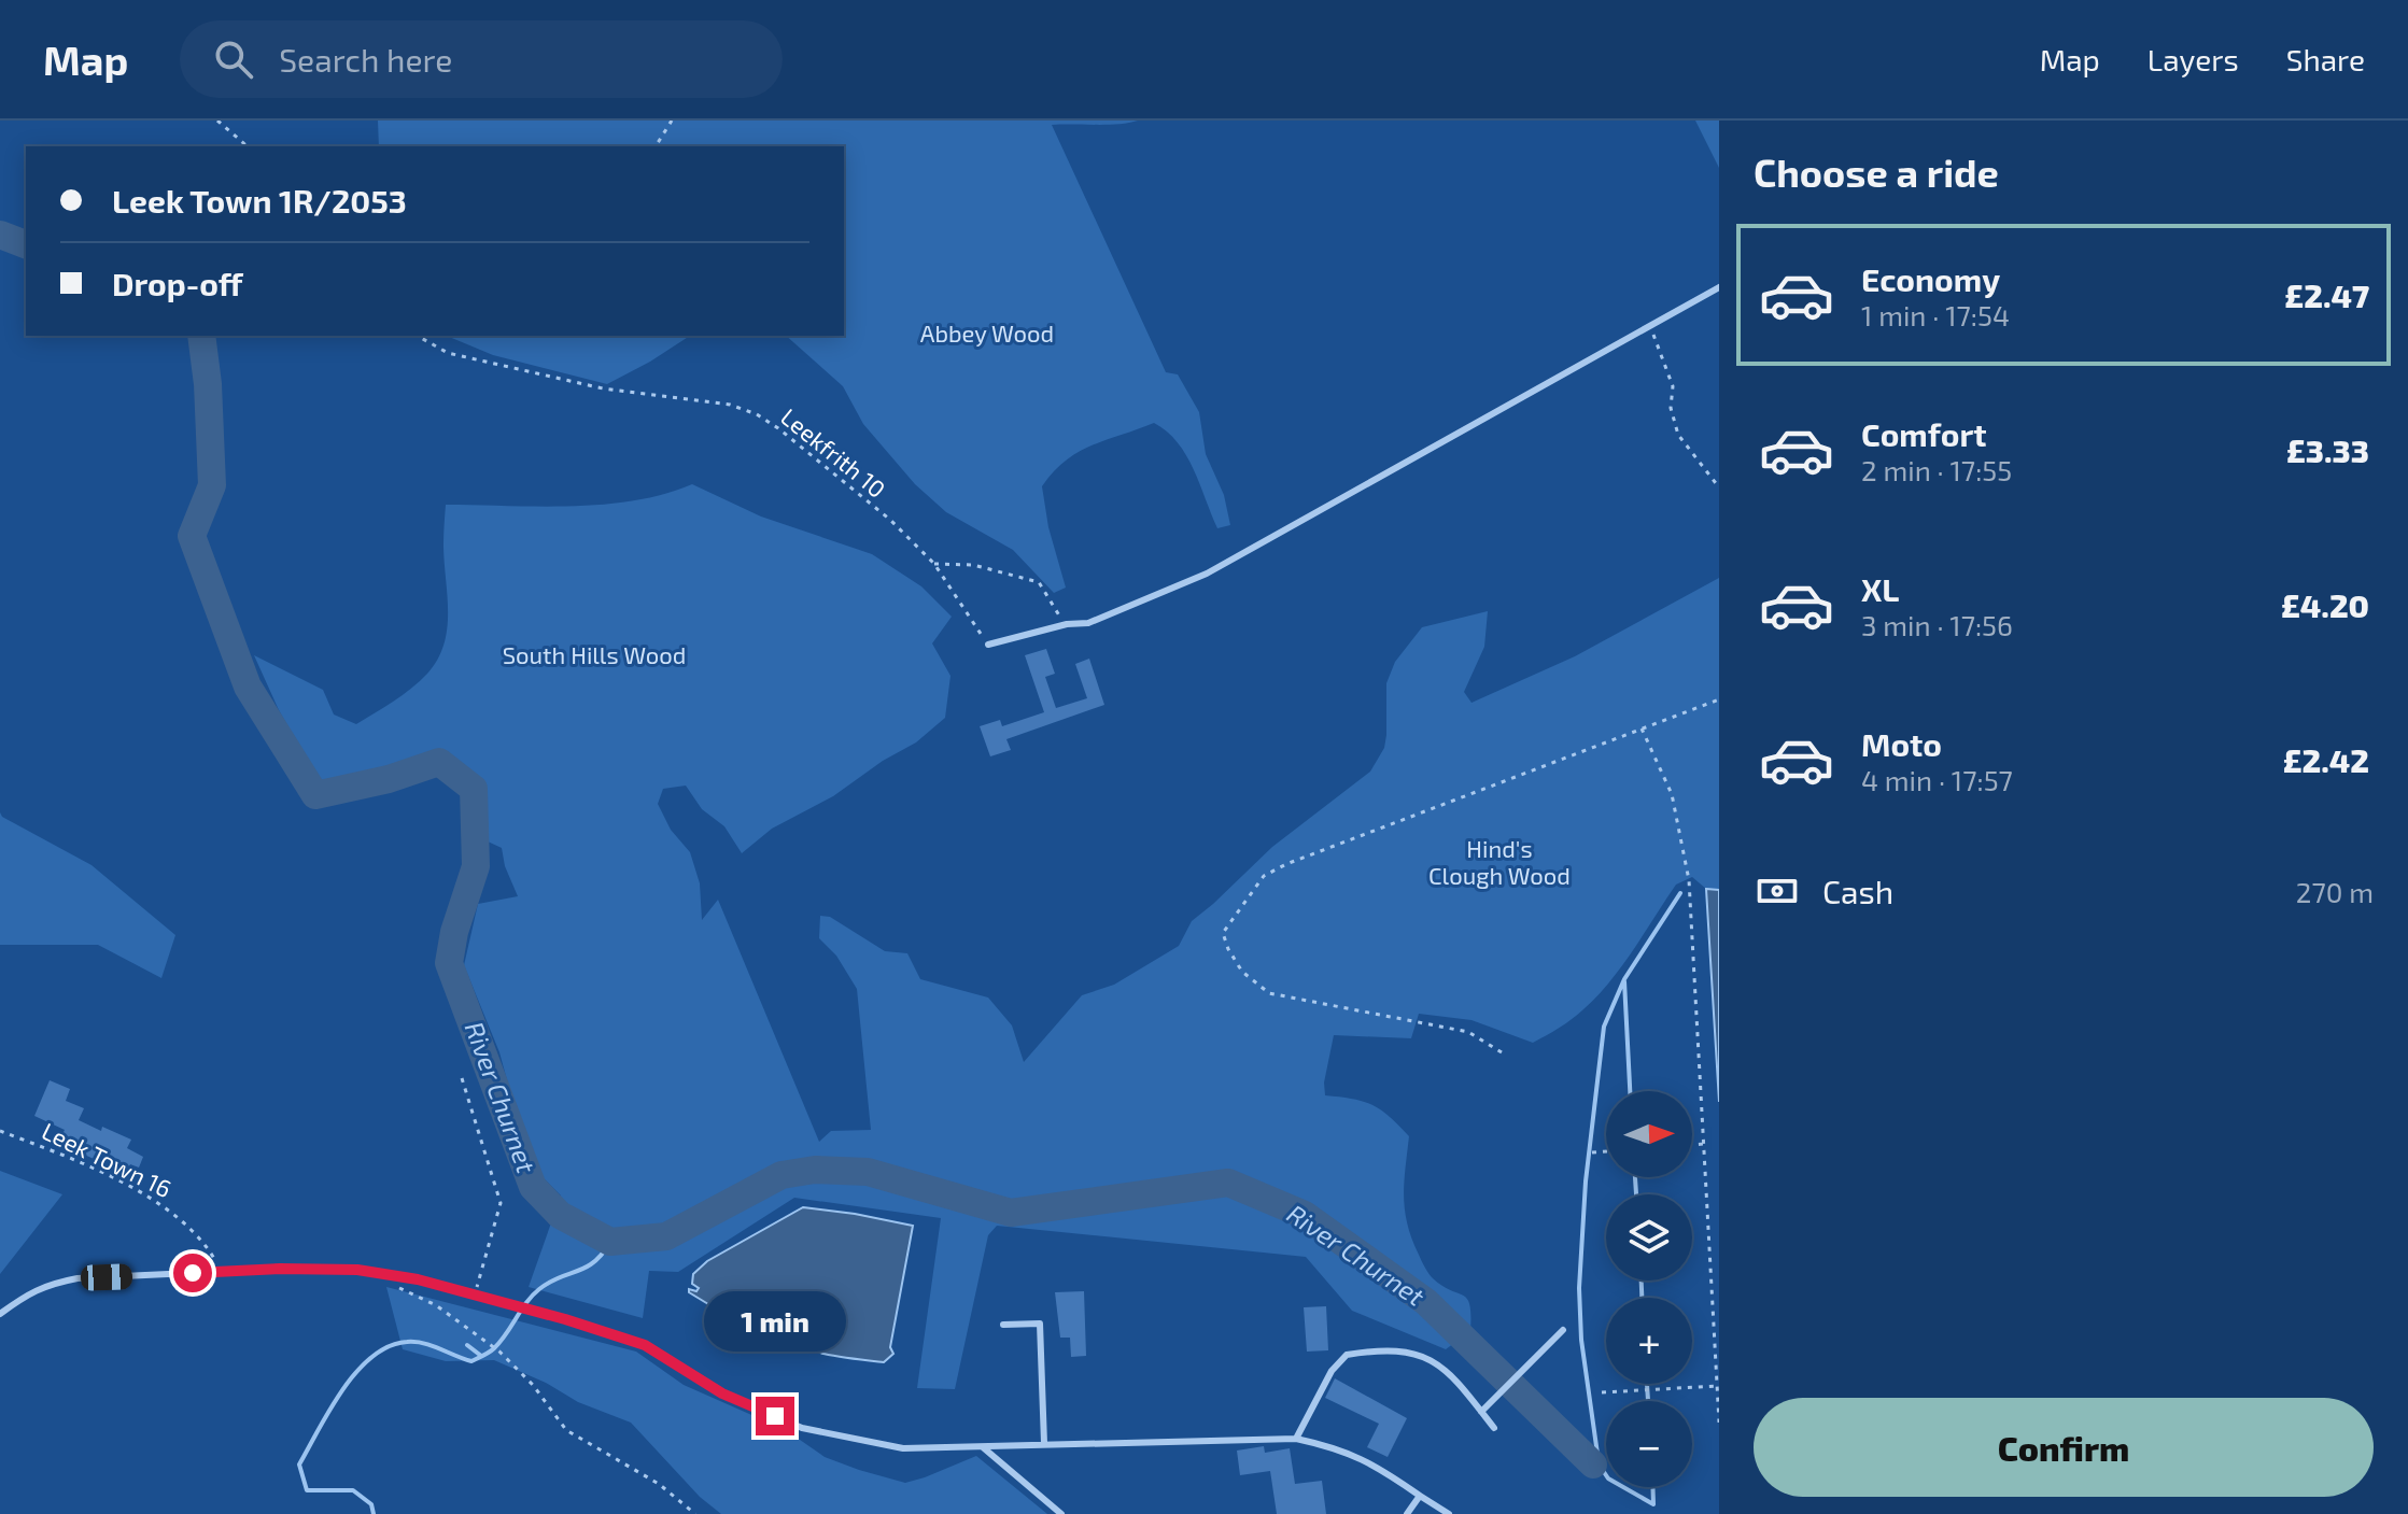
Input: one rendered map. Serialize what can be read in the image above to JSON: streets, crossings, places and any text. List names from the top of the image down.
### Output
{
  "streets": {
    "path": ["Leekfrith 10", "Leek Town 16"]
  },
  "water": ["River Churnet"],
  "parks": ["Abbey Wood", "South Hills Wood", "Hind's Clough Wood"],
  "north": "right",
  "page": {
    "header": "Map",
    "search": "Search here",
    "nav": ["Map", "Layers", "Share"],
    "heading": "Choose a ride",
    "banner": ["Leek Town 1R/2053", "Drop-off"],
    "list": [
      {
        "name": "Economy",
        "note": "1 min · 17:54",
        "value": "£2.47"
      },
      {
        "name": "Comfort",
        "note": "2 min · 17:55",
        "value": "£3.33"
      },
      {
        "name": "XL",
        "note": "3 min · 17:56",
        "value": "£4.20"
      },
      {
        "name": "Moto",
        "note": "4 min · 17:57",
        "value": "£2.42"
      }
    ],
    "pay": ["Cash", "270 m"],
    "map_buttons": ["+", "−"],
    "bubble": "1 min",
    "buttons": "Confirm"
  }
}
